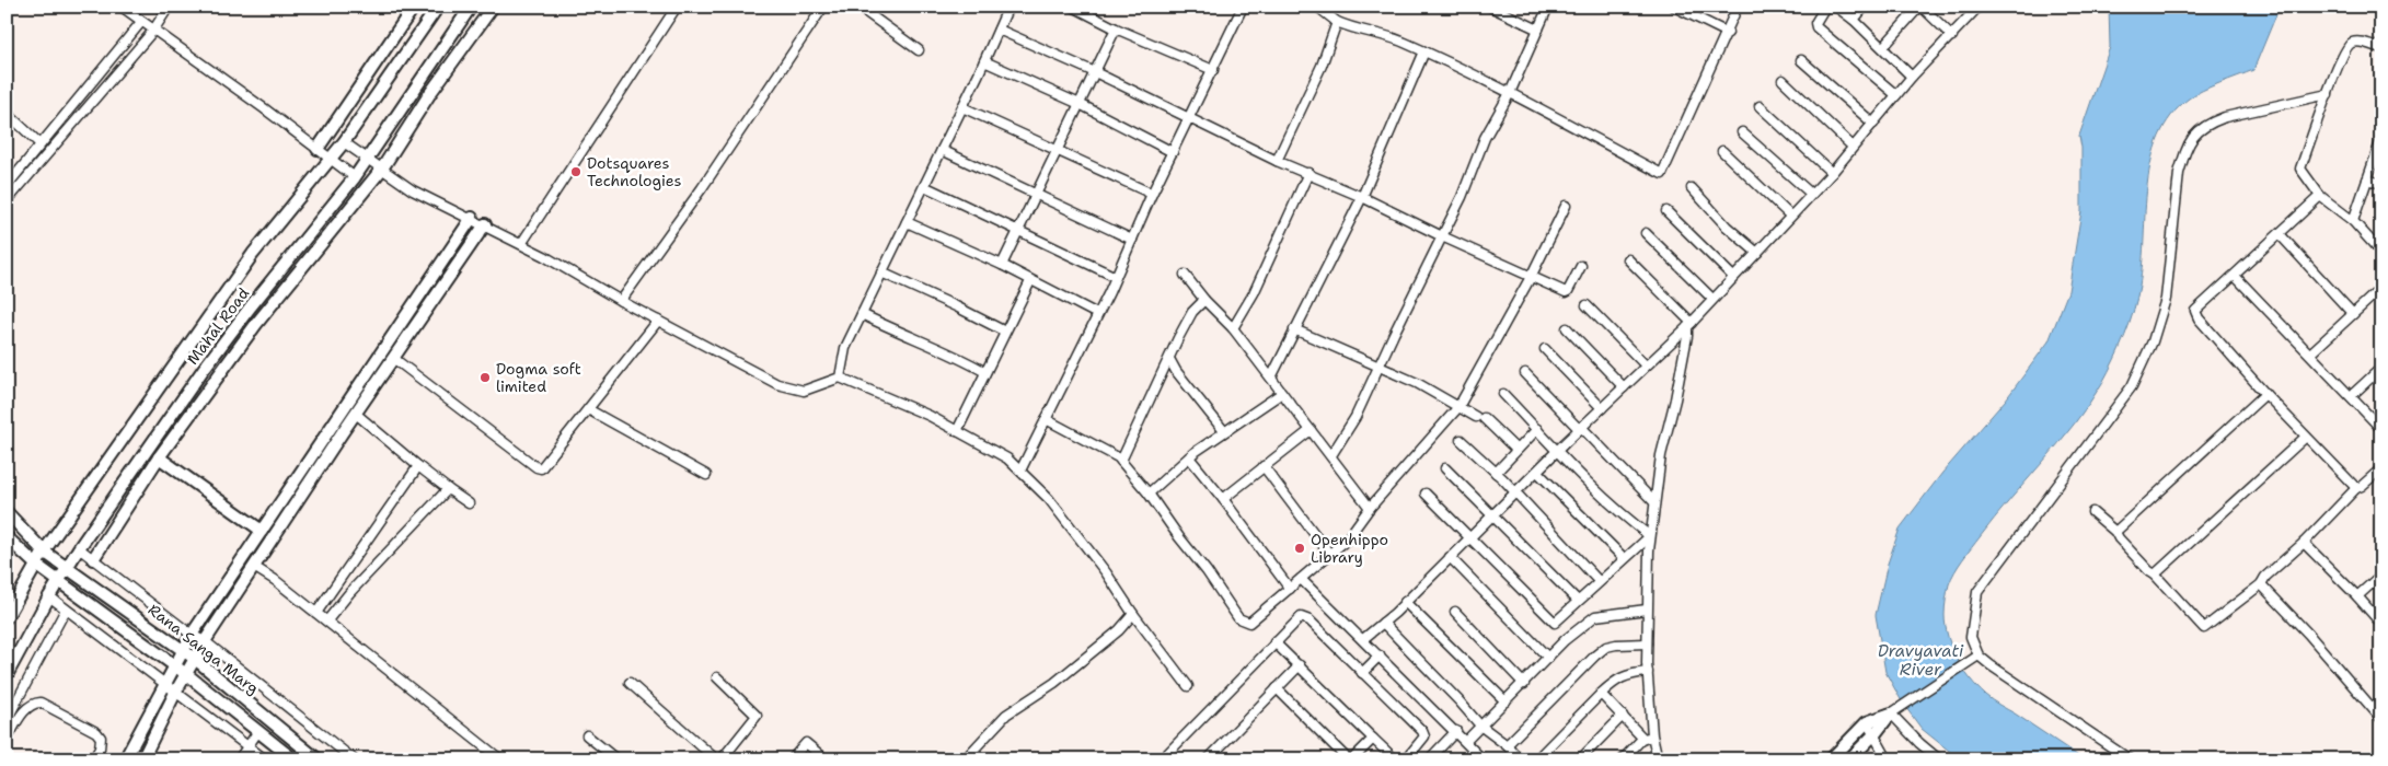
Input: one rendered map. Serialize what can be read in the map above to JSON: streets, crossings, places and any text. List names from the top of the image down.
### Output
{
  "streets": {
    "main road": ["Mahal Road", "Rana Sanga Marg"]
  },
  "crossings": [
    ["Mahal Road", "Rana Sanga Marg"]
  ],
  "water": ["Dravyavati River"],
  "places": ["Dotsquares Technologies", "Dogma soft limited", "Openhippo Library"]
}
